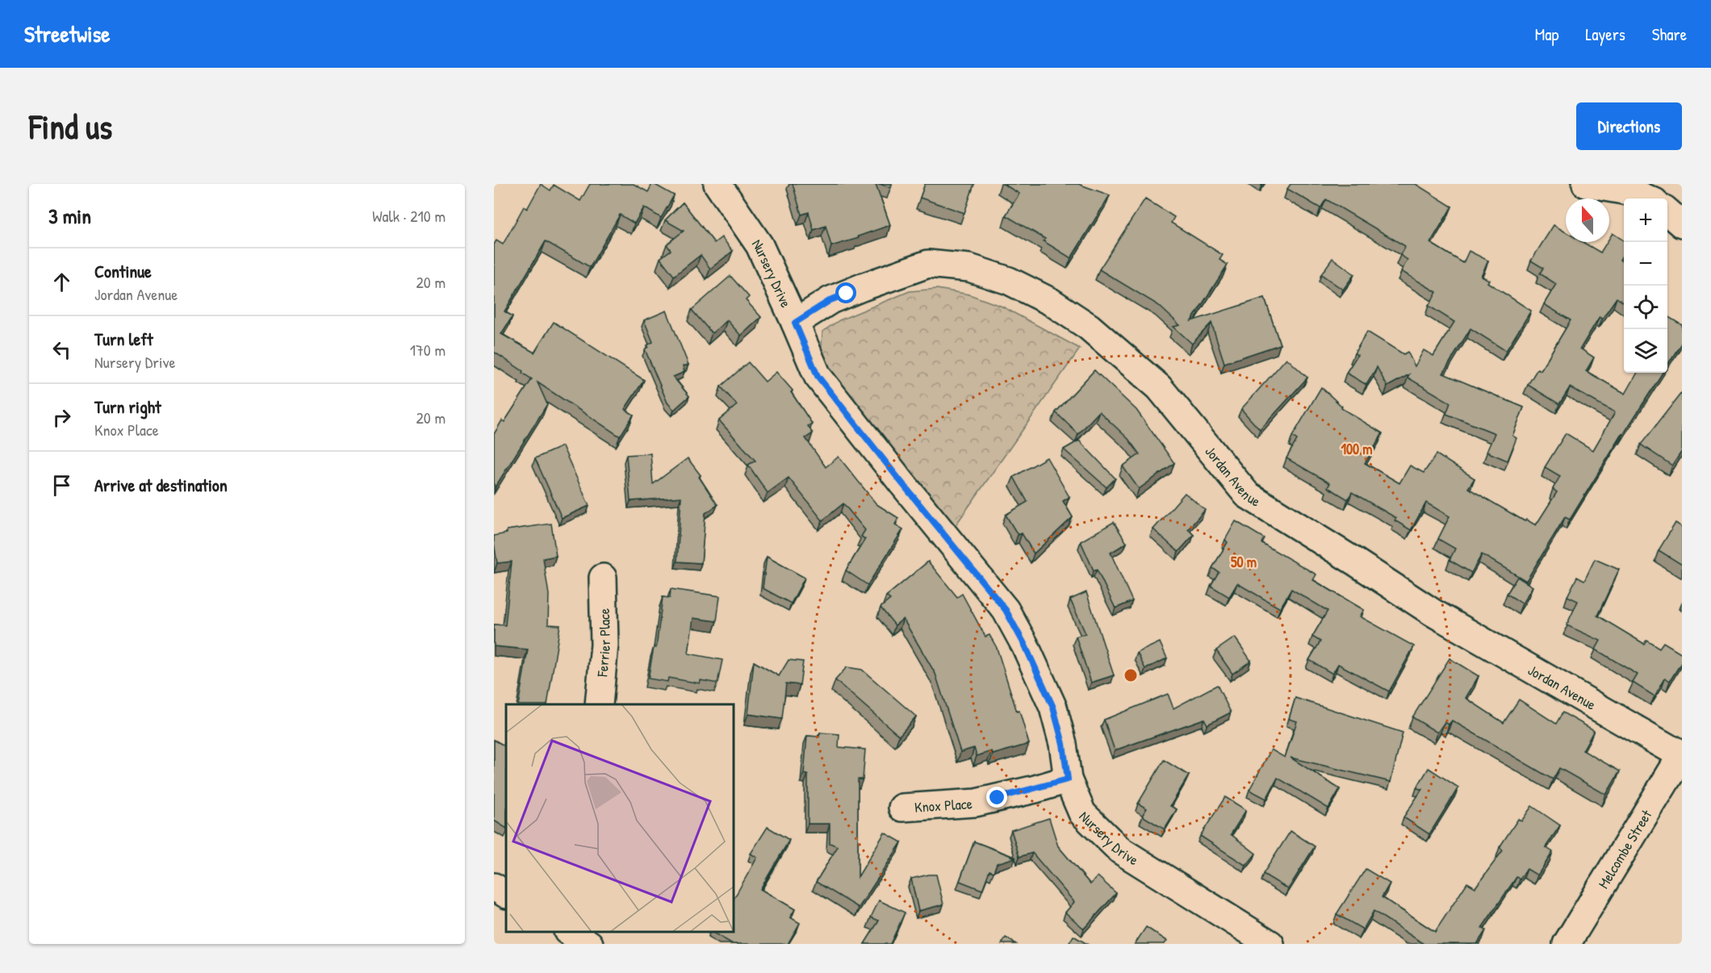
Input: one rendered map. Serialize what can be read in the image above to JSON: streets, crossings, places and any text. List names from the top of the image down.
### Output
{
  "streets": {
    "street": [
      "Nursery Drive",
      "Jordan Avenue",
      "Ferrier Place",
      "Knox Place",
      "Melcombe Street"
    ]
  },
  "crossings": [
    ["Nursery Drive", "Jordan Avenue"],
    ["Nursery Drive", "Knox Place"],
    ["Jordan Avenue", "Melcombe Street"]
  ],
  "north": "top",
  "page": {
    "header": "Streetwise",
    "nav": ["Map", "Layers", "Share"],
    "buttons": "Directions",
    "title": "Find us",
    "heading": ["3 min", "Walk · 210 m"],
    "map_buttons": ["+", "−"],
    "list": [
      ["Continue", "Jordan Avenue", "20 m"],
      ["Turn left", "Nursery Drive", "170 m"],
      ["Turn right", "Knox Place", "20 m"],
      "Arrive at destination"
    ]
  },
  "rings": ["100 m", "50 m"]
}
